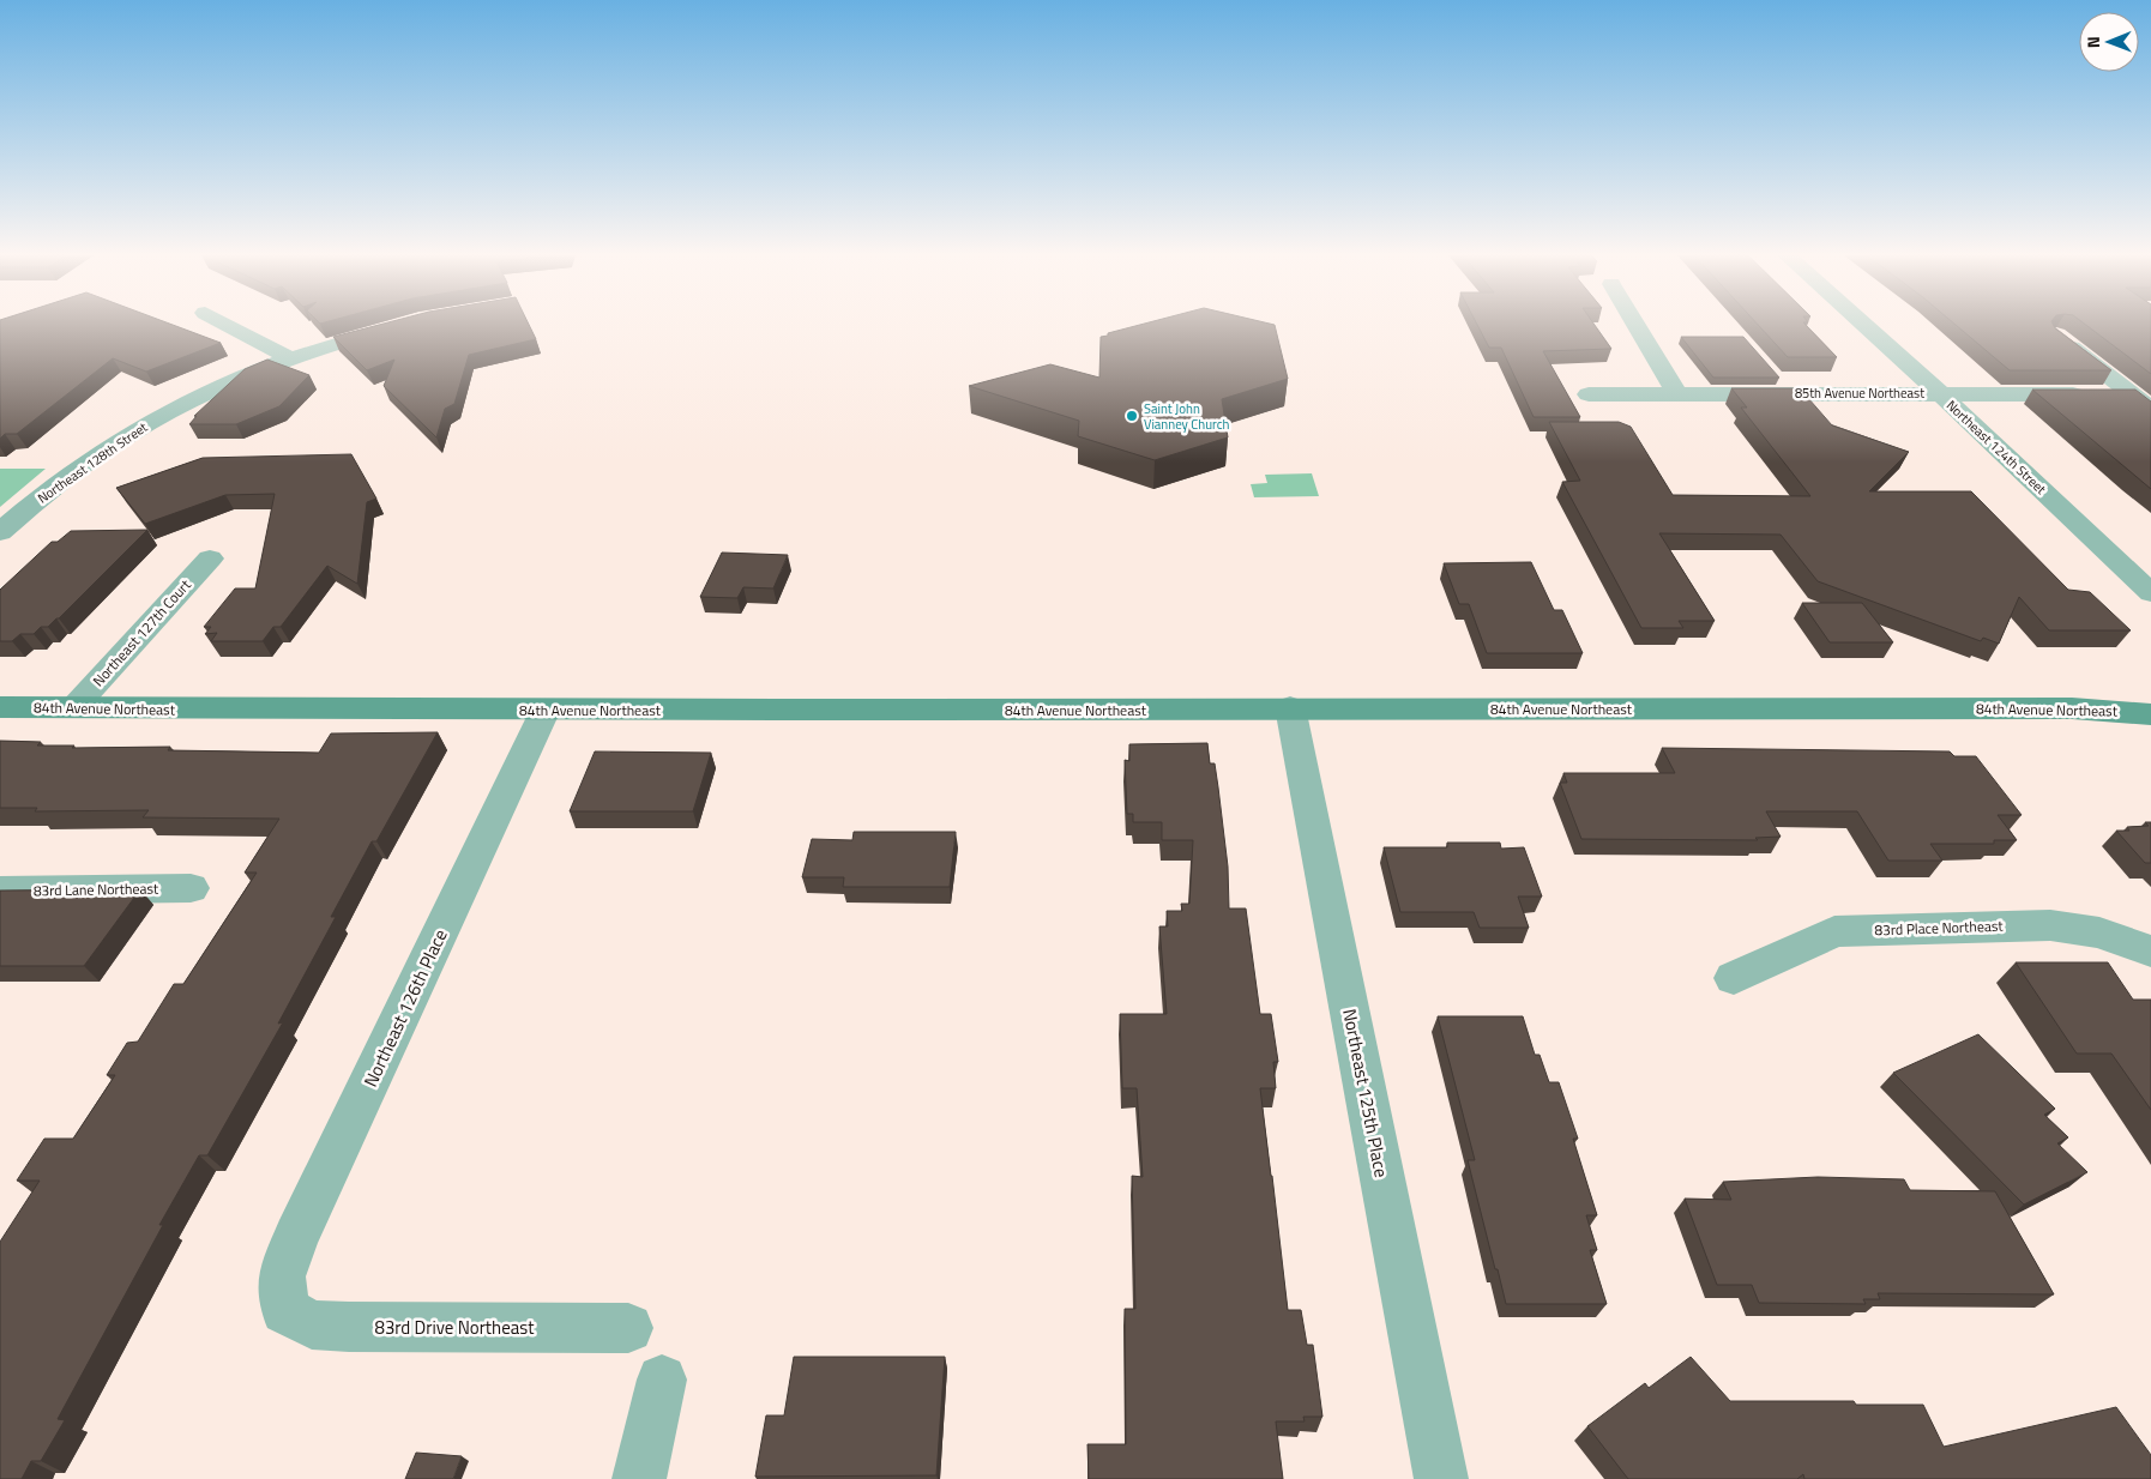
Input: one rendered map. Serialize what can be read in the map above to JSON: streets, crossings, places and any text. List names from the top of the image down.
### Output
{
  "streets": {
    "street": [
      "85th Avenue Northeast",
      "Northeast 124th Street",
      "Northeast 128th Street",
      "Northeast 127th Court",
      "84th Avenue Northeast",
      "83rd Lane Northeast",
      "83rd Place Northeast",
      "Northeast 126th Place",
      "Northeast 125th Place",
      "83rd Drive Northeast"
    ]
  },
  "crossings": [
    ["85th Avenue Northeast", "Northeast 124th Street"],
    ["Northeast 127th Court", "84th Avenue Northeast"],
    ["84th Avenue Northeast", "Northeast 126th Place"],
    ["84th Avenue Northeast", "Northeast 125th Place"],
    ["Northeast 126th Place", "83rd Drive Northeast"]
  ],
  "places": ["Saint John Vianney Church"],
  "north": "left"
}
